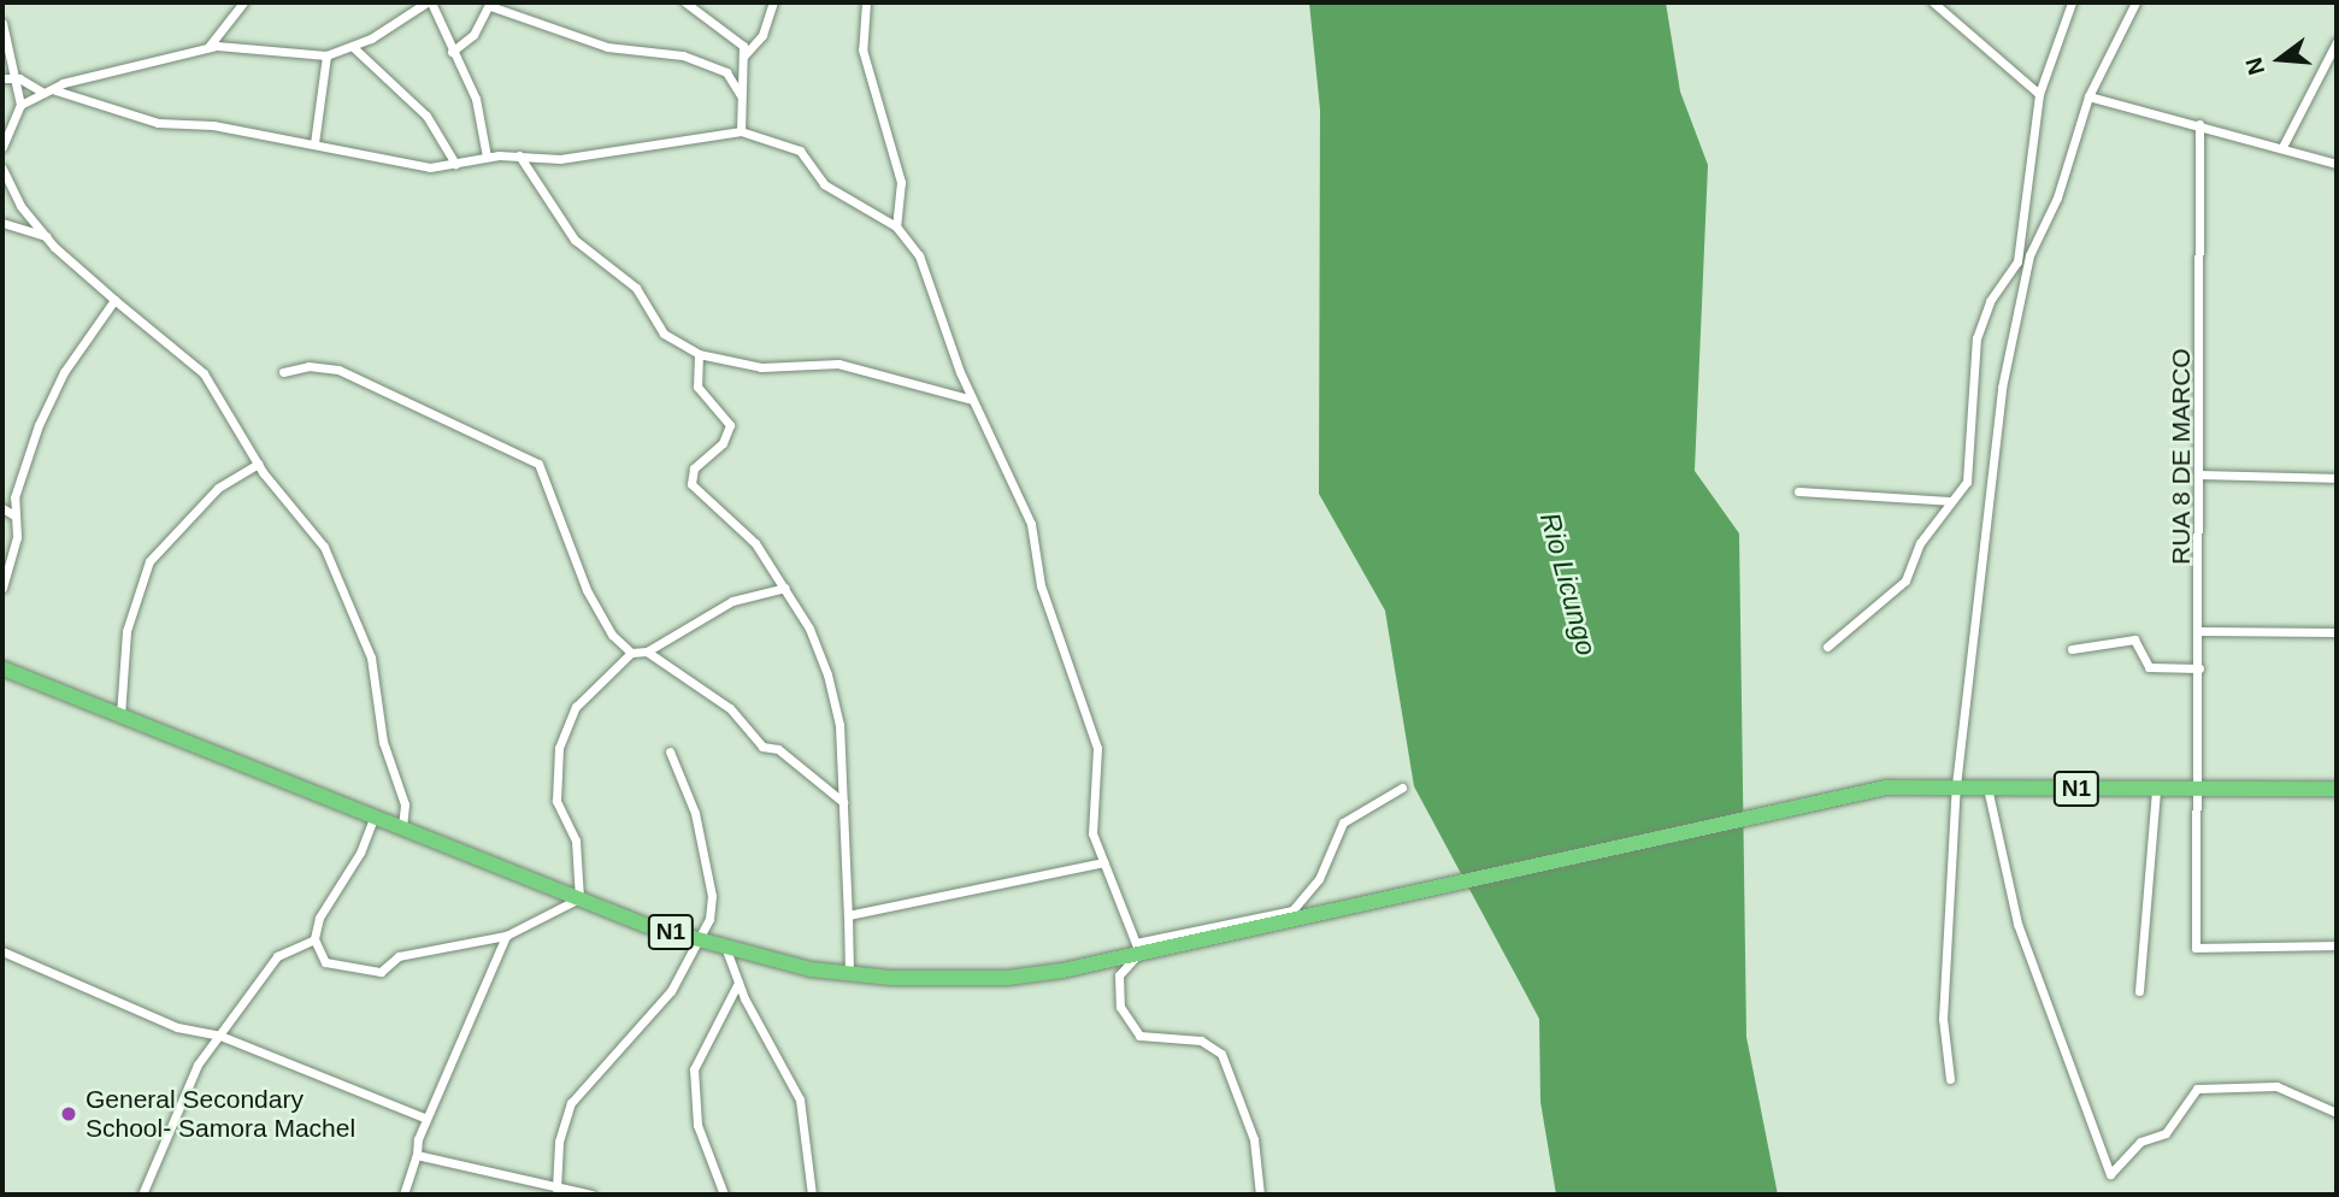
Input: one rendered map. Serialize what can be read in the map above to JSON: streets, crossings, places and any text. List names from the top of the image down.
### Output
{
  "streets": {
    "highway": ["N1"],
    "street": ["RUA 8 DE MARCO"]
  },
  "crossings": [
    ["RUA 8 DE MARCO", "N1"]
  ],
  "water": ["Rio Licungo"],
  "places": ["General Secondary School- Samora Machel"],
  "north": "left"
}
